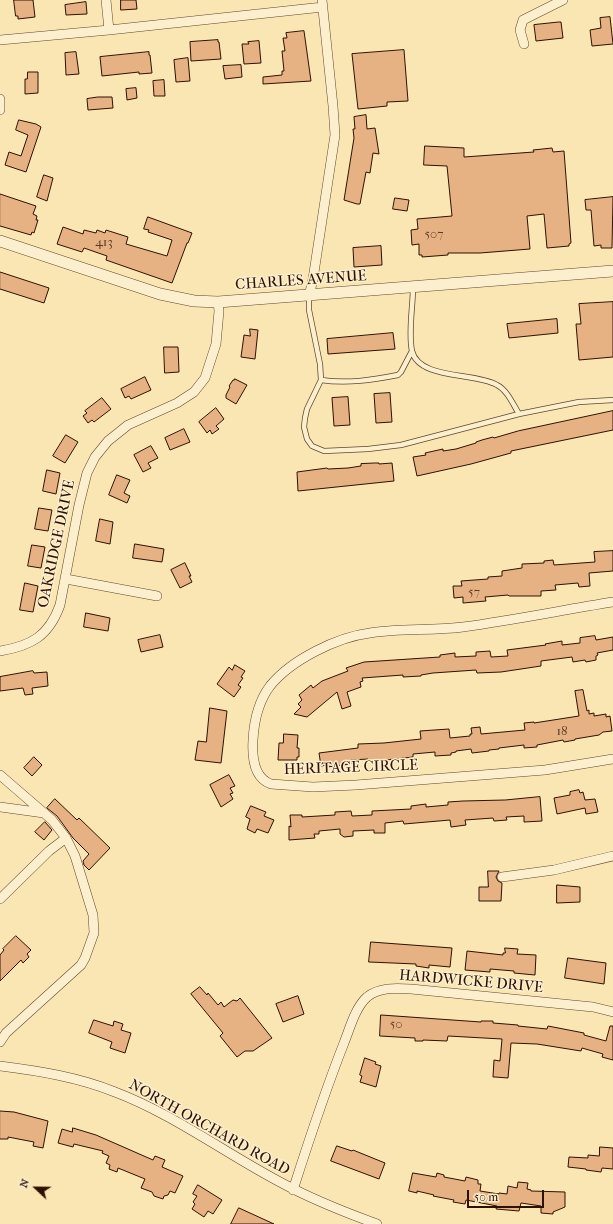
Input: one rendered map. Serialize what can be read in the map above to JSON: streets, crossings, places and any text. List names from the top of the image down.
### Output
{
  "streets": {
    "street": [
      "CHARLES AVENUE",
      "OAKRIDGE DRIVE",
      "HERITAGE CIRCLE",
      "HARDWICKE DRIVE",
      "NORTH ORCHARD ROAD"
    ]
  },
  "crossings": [
    ["CHARLES AVENUE", "OAKRIDGE DRIVE"],
    ["HARDWICKE DRIVE", "NORTH ORCHARD ROAD"]
  ],
  "house_numbers": [
    "507",
    "413",
    "57",
    "18",
    "50"
  ],
  "scale_bar": "50 m",
  "north": "left"
}
